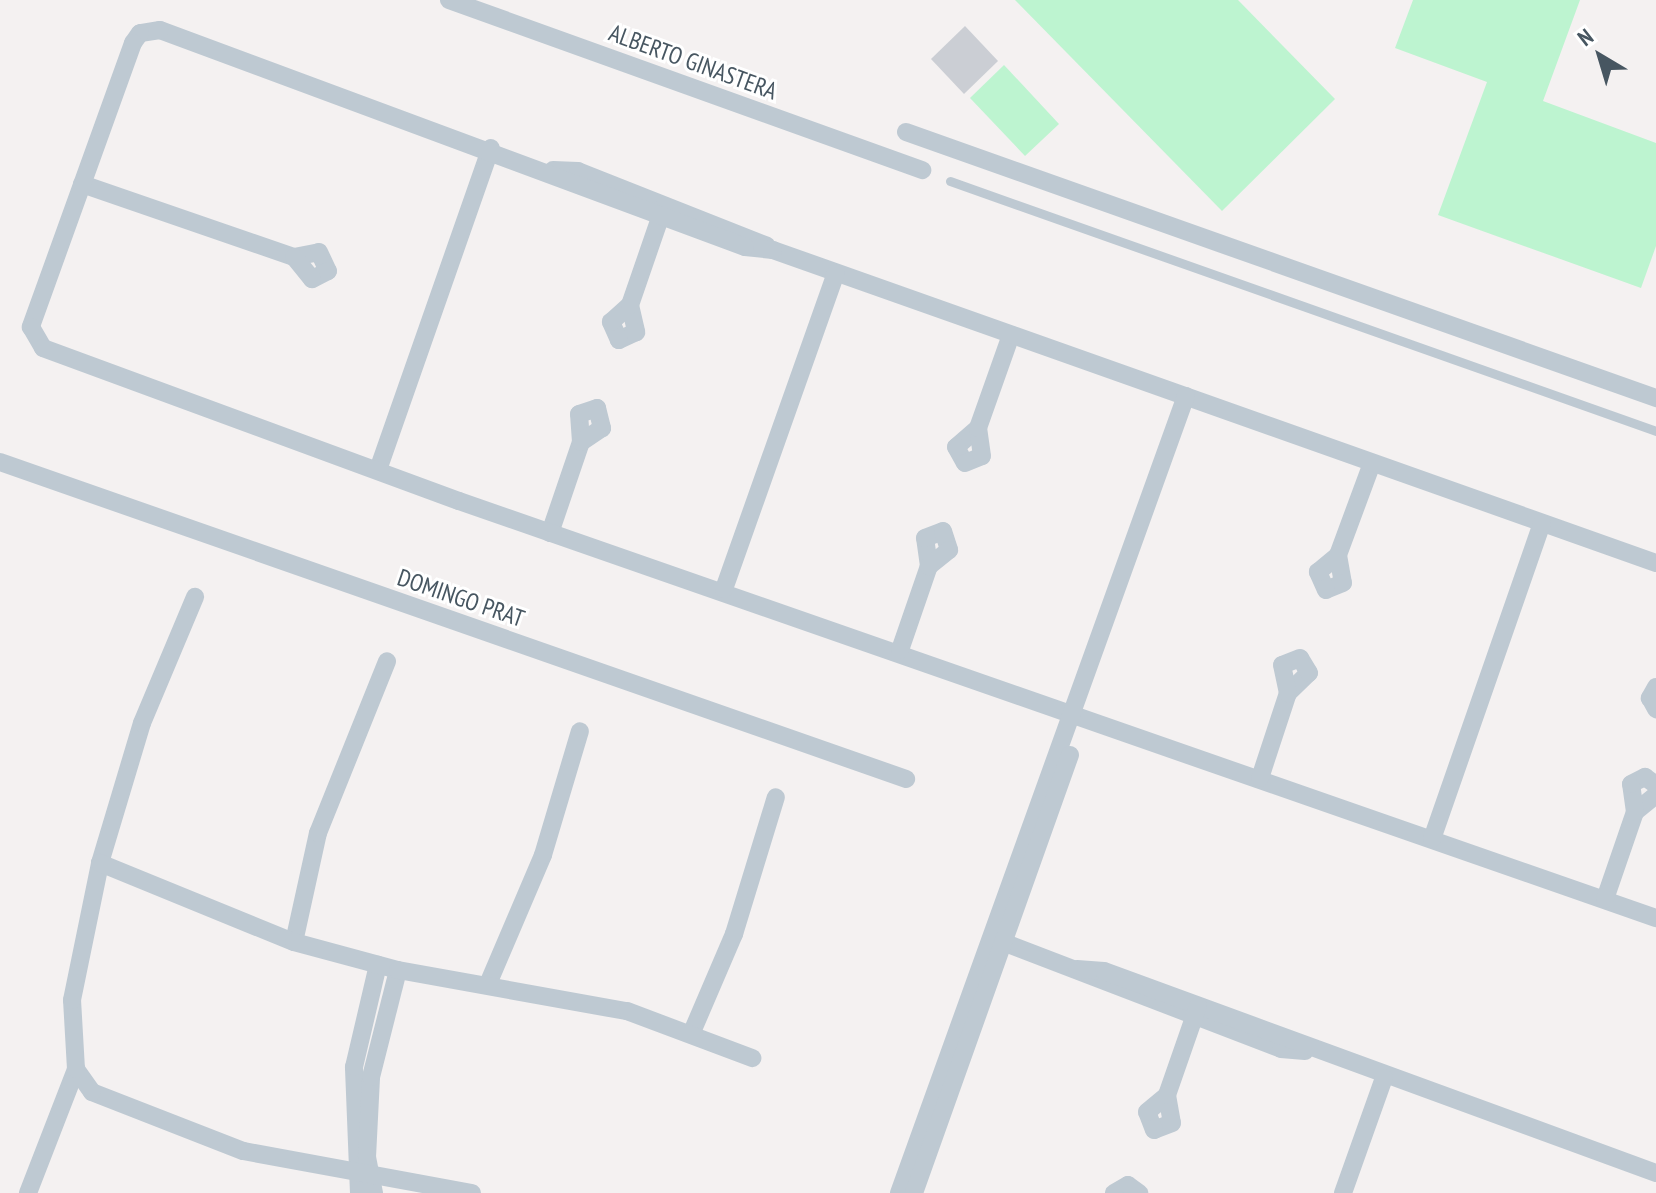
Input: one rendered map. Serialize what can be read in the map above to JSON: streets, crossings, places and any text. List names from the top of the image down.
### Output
{
  "streets": {
    "street": ["ALBERTO GINASTERA", "DOMINGO PRAT"]
  },
  "north": "top left"
}
